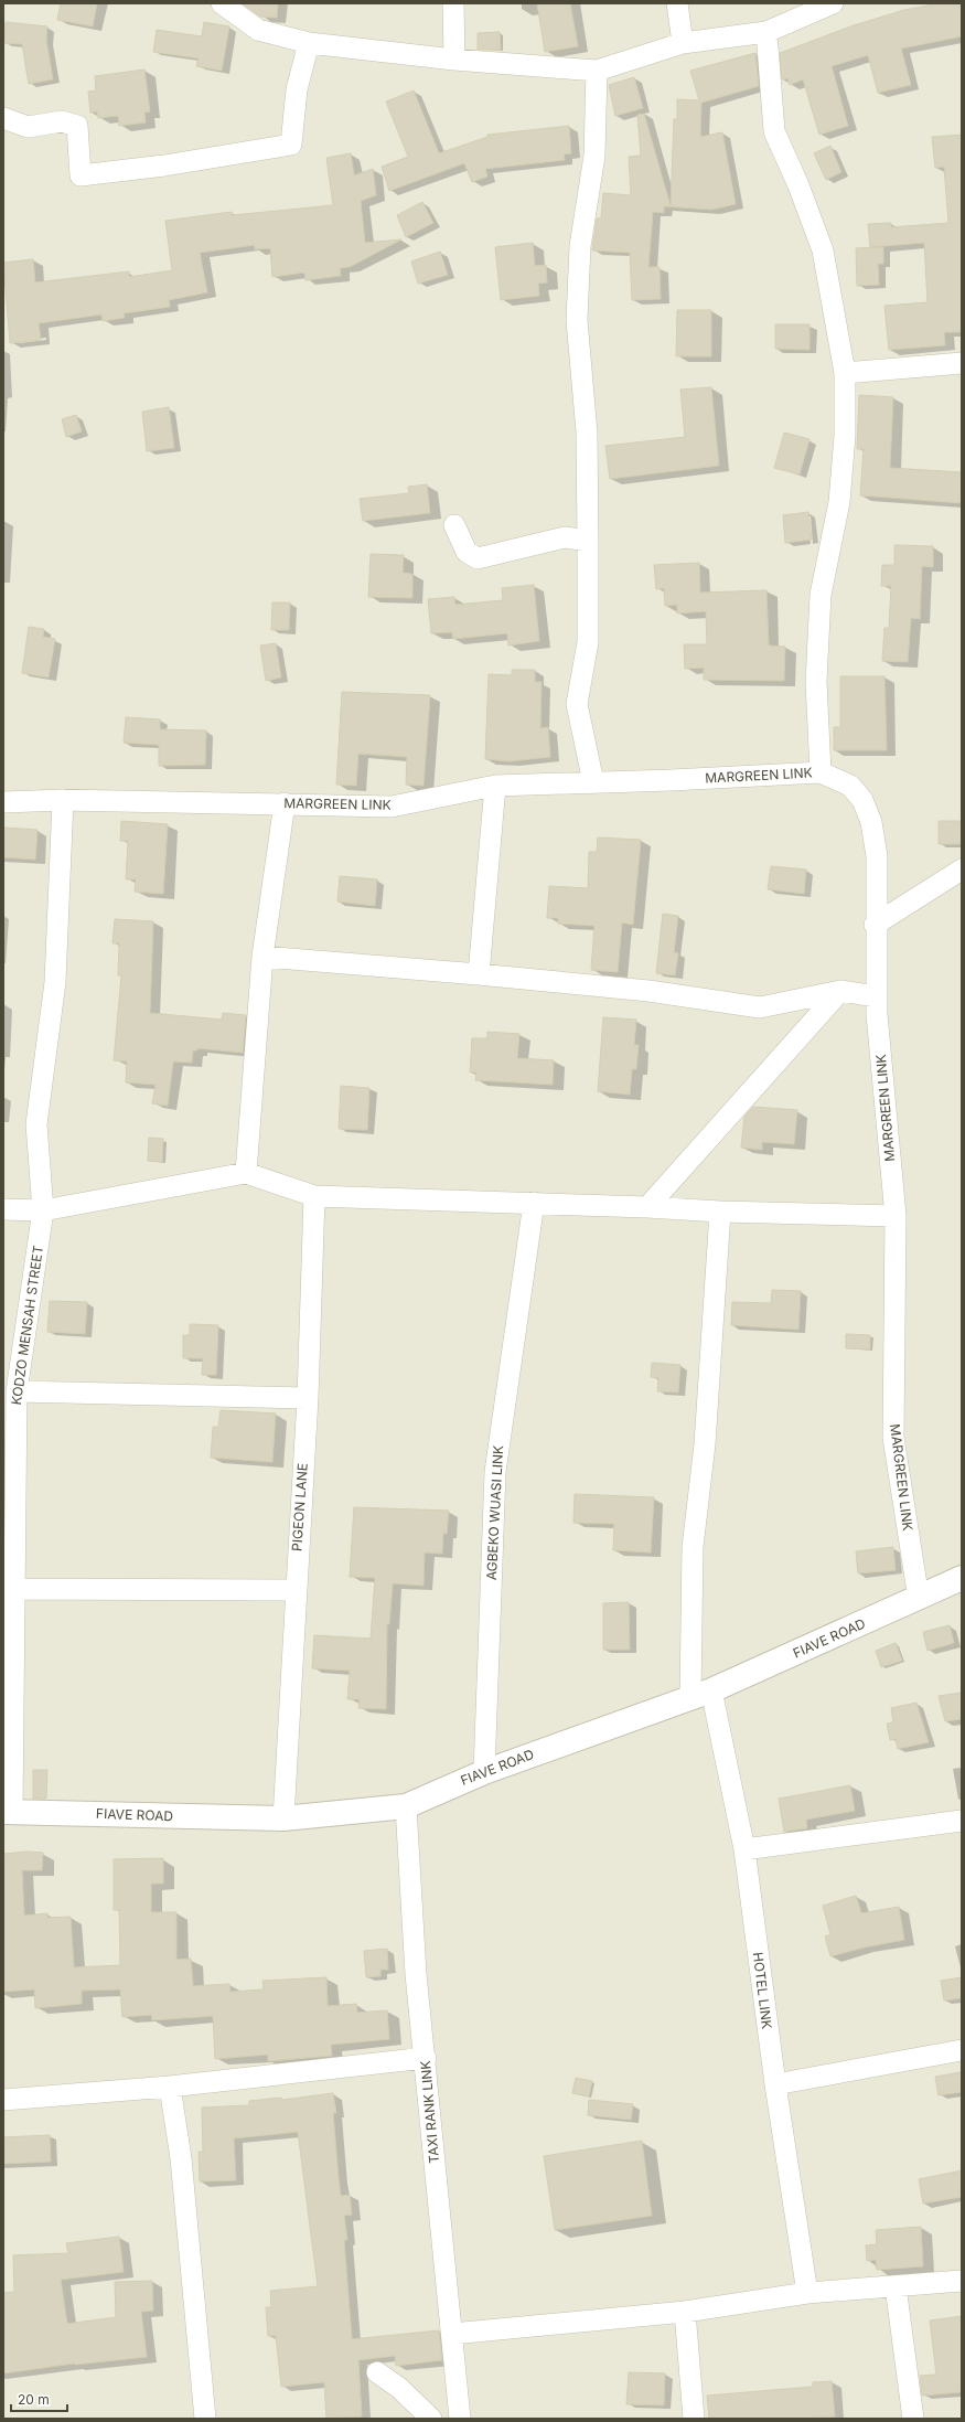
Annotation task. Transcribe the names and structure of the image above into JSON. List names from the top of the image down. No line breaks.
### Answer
{"streets":{"street":["MARGREEN LINK","KODZO MENSAH STREET","PIGEON LANE","AGBEKO WUASI LINK","FIAVE ROAD","HOTEL LINK","TAXI RANK LINK"]},"crossings":[["MARGREEN LINK","KODZO MENSAH STREET"],["MARGREEN LINK","FIAVE ROAD"],["KODZO MENSAH STREET","FIAVE ROAD"],["PIGEON LANE","FIAVE ROAD"],["AGBEKO WUASI LINK","FIAVE ROAD"],["FIAVE ROAD","HOTEL LINK"],["FIAVE ROAD","TAXI RANK LINK"]],"scale_bar":"20 m"}
